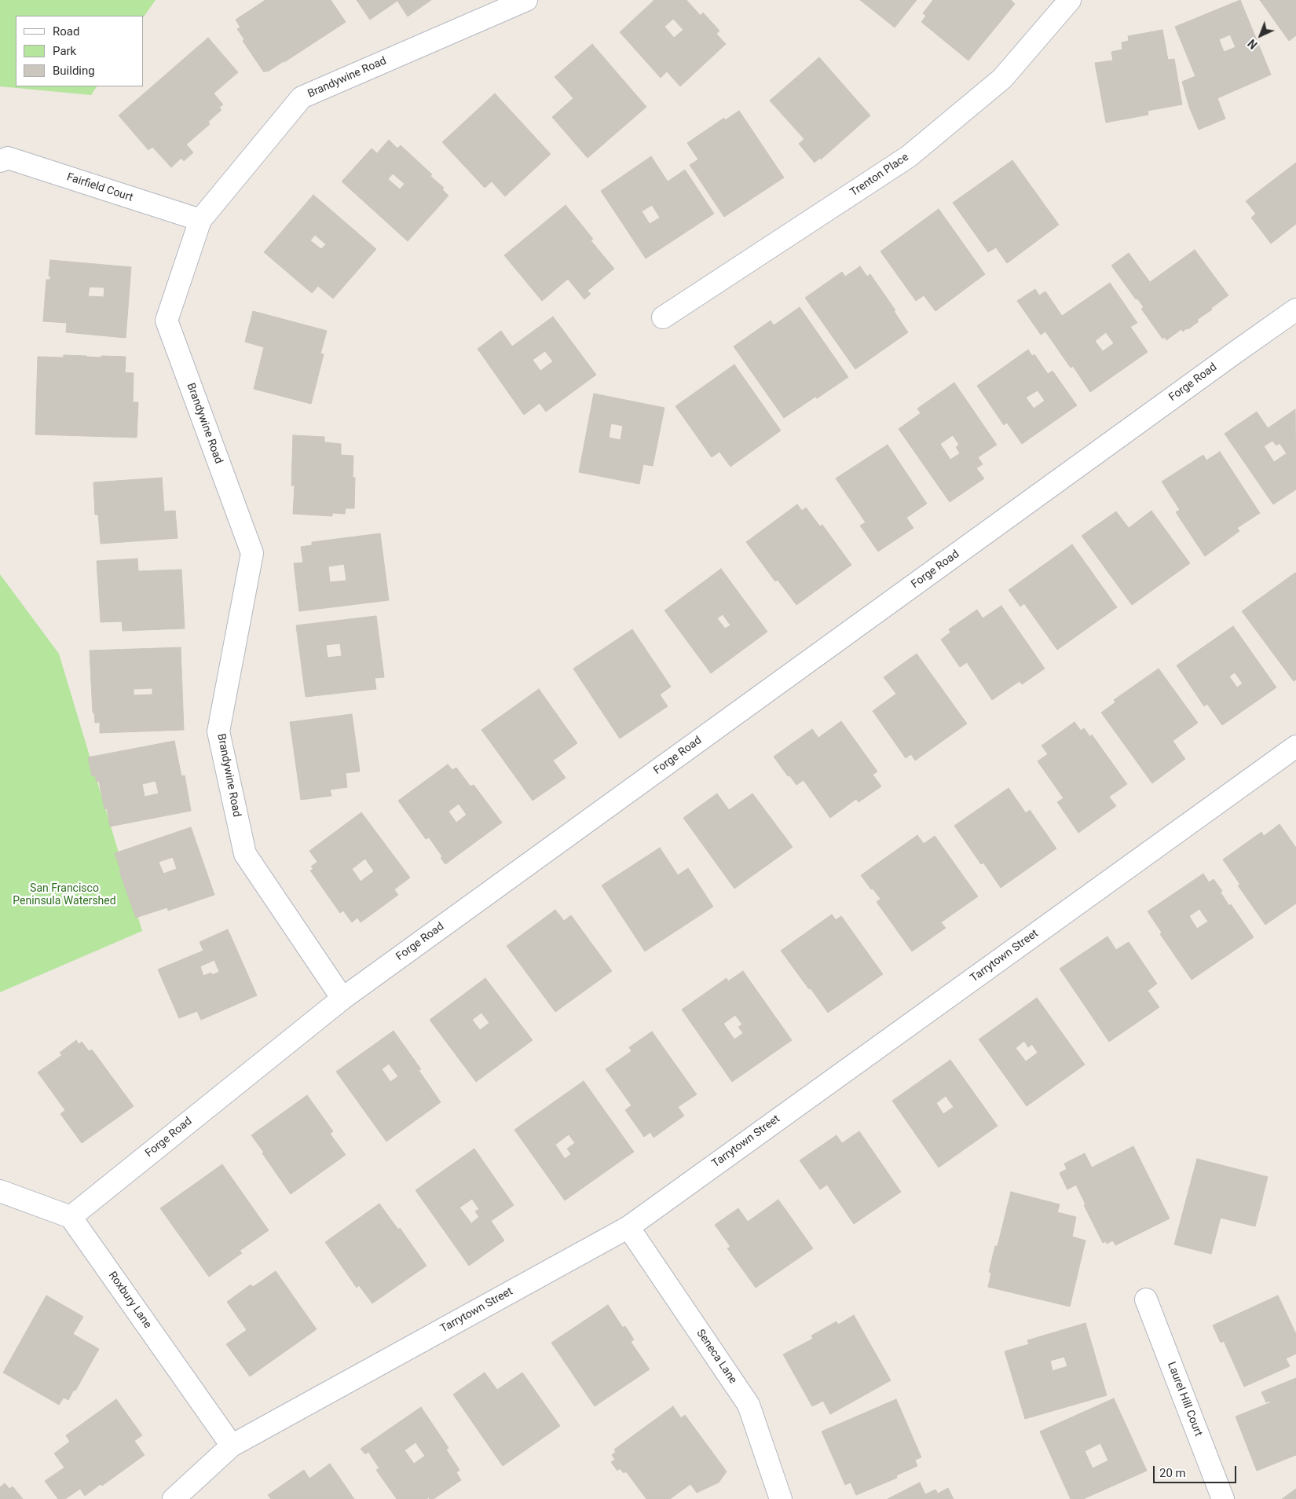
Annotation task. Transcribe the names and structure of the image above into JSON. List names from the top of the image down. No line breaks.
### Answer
{"streets":{"street":["Brandywine Road","Trenton Place","Fairfield Court","Forge Road","Tarrytown Street","Roxbury Lane","Seneca Lane","Laurel Hill Court"]},"crossings":[["Brandywine Road","Fairfield Court"],["Brandywine Road","Forge Road"],["Forge Road","Roxbury Lane"],["Tarrytown Street","Roxbury Lane"],["Tarrytown Street","Seneca Lane"]],"parks":["San Francisco Peninsula Watershed"],"legend":["Road","Park","Building"],"scale_bar":"20 m","north":"bottom left"}
